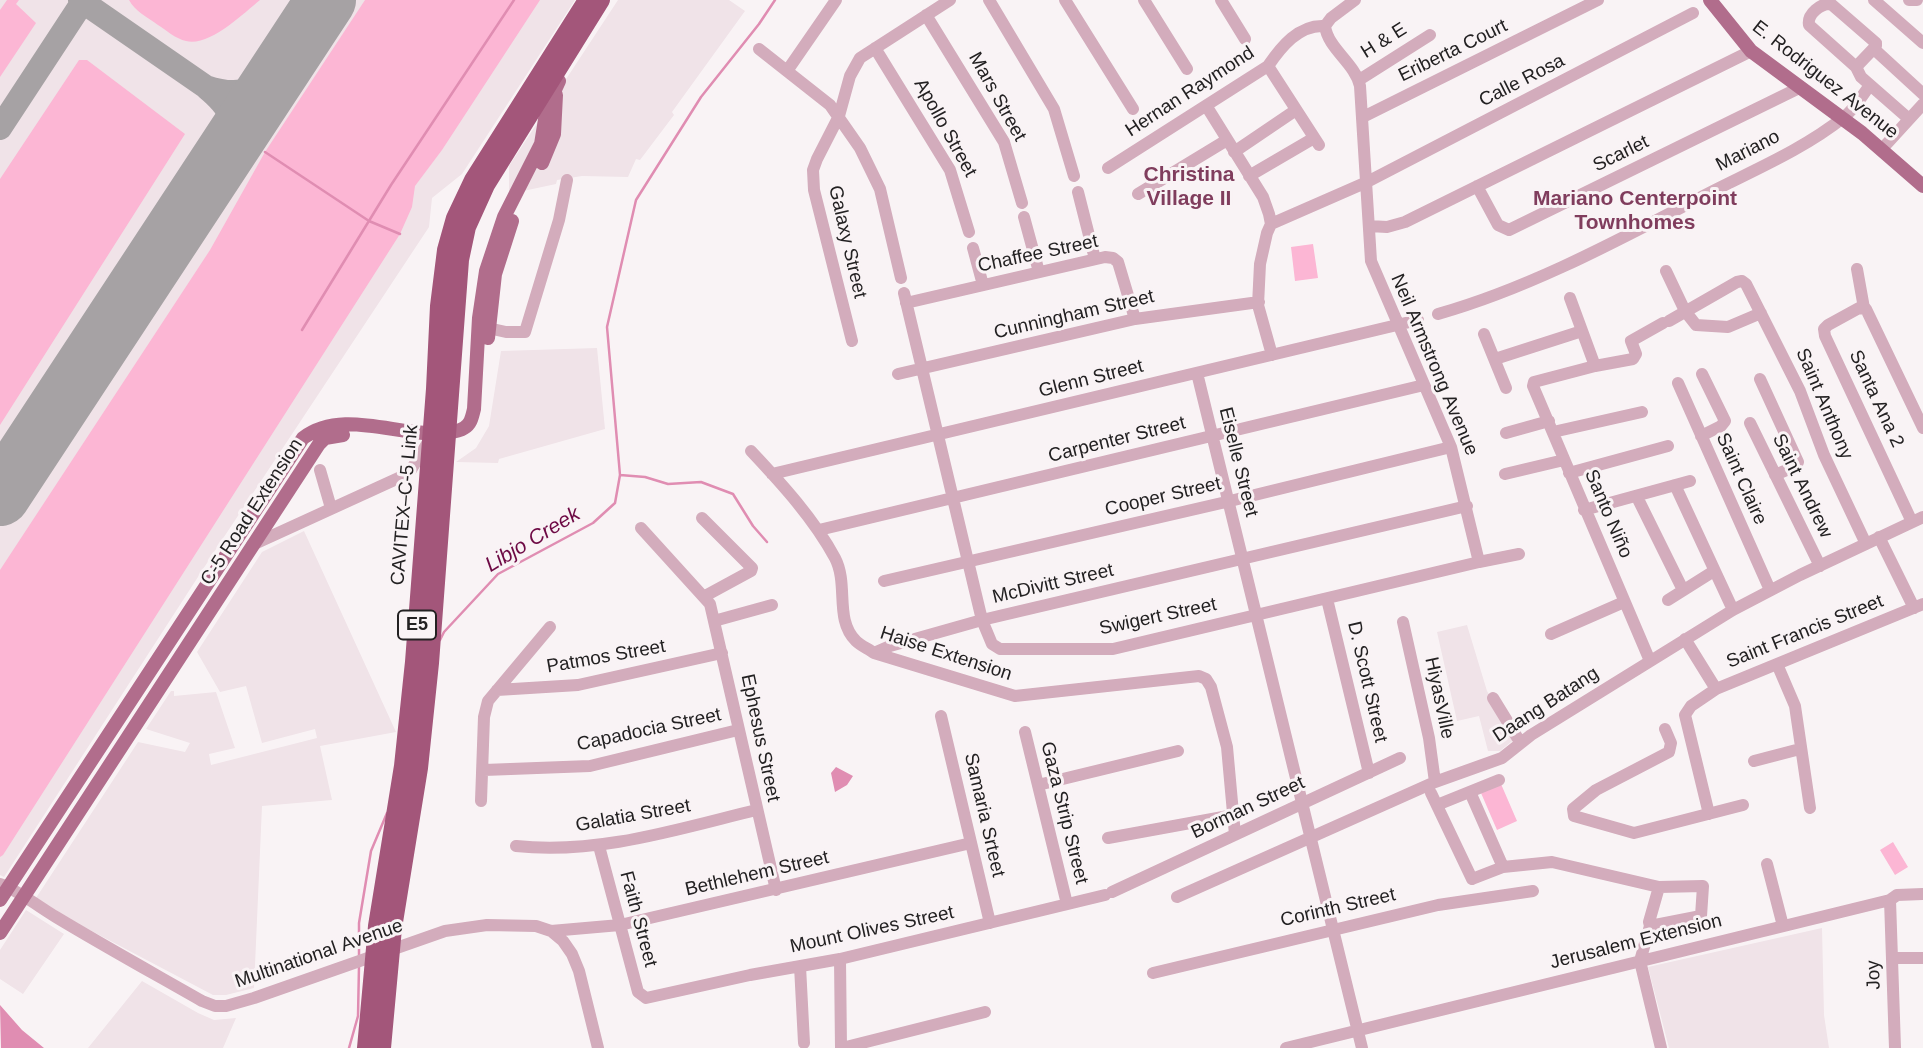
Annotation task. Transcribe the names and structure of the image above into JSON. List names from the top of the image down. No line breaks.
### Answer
{"streets":{"highway":["CAVITEX–C-5 Link","E5"],"main road":["E. Rodriguez Avenue","C-5 Road Extension"],"street":["H & E","Eriberta Court","Calle Rosa","Hernan Raymond","Mars Street","Apollo Street","Mariano","Scarlet","Galaxy Street","Chaffee Street","Cunningham Street","Neil Armstrong Avenue","Glenn Street","Santa Ana 2","Saint Anthony","Carpenter Street","Eiselle Street","Saint Claire","Saint Andrew","Cooper Street","Santo Niño","McDivitt Street","Swigert Street","Saint Francis Street","Haise Extension","Patmos Street","D. Scott Street","HiyasVille","Daang Batang","Capadocia Street","Ephesus Street","Borman Street","Gaza Strip Street","Samaria Srteet","Galatia Street","Bethlehem Street","Corinth Street","Faith Street","Mount Olives Street","Jerusalem Extension","Multinational Avenue","Joy"]},"crossings":[["H & E","Neil Armstrong Avenue"],["Eriberta Court","Neil Armstrong Avenue"],["E. Rodriguez Avenue","Mariano"],["E. Rodriguez Avenue","Scarlet"],["Calle Rosa","Neil Armstrong Avenue"],["Hernan Raymond","Neil Armstrong Avenue"],["Mars Street","Galaxy Street"],["Apollo Street","Galaxy Street"],["Scarlet","Neil Armstrong Avenue"],["Chaffee Street","Cunningham Street"],["Chaffee Street","Swigert Street"],["Cunningham Street","Swigert Street"],["Neil Armstrong Avenue","Glenn Street"],["Neil Armstrong Avenue","Carpenter Street"],["Neil Armstrong Avenue","Cooper Street"],["Glenn Street","Eiselle Street"],["Glenn Street","Swigert Street"],["Glenn Street","Haise Extension"],["Santa Ana 2","Daang Batang"],["Saint Anthony","Daang Batang"],["Carpenter Street","Eiselle Street"],["Carpenter Street","Swigert Street"],["Carpenter Street","Haise Extension"],["Eiselle Street","Cooper Street"],["Eiselle Street","McDivitt Street"],["Saint Claire","Daang Batang"],["Saint Andrew","Daang Batang"],["Cooper Street","Swigert Street"],["C-5 Road Extension","Multinational Avenue"],["Santo Niño","Daang Batang"],["McDivitt Street","Swigert Street"],["McDivitt Street","Haise Extension"],["Swigert Street","D. Scott Street"],["Saint Francis Street","Daang Batang"],["Patmos Street","Ephesus Street"],["D. Scott Street","Borman Street"],["HiyasVille","Daang Batang"],["Capadocia Street","Ephesus Street"],["Ephesus Street","Galatia Street"],["Ephesus Street","Bethlehem Street"],["Borman Street","Mount Olives Street"],["Gaza Strip Street","Mount Olives Street"],["Samaria Srteet","Bethlehem Street"],["Samaria Srteet","Mount Olives Street"],["Galatia Street","Faith Street"],["Bethlehem Street","Faith Street"],["Bethlehem Street","Multinational Avenue"],["Faith Street","Mount Olives Street"],["Jerusalem Extension","Joy"]],"districts":["Christina Village II","Mariano Centerpoint Townhomes"],"water":["Libjo Creek"]}
